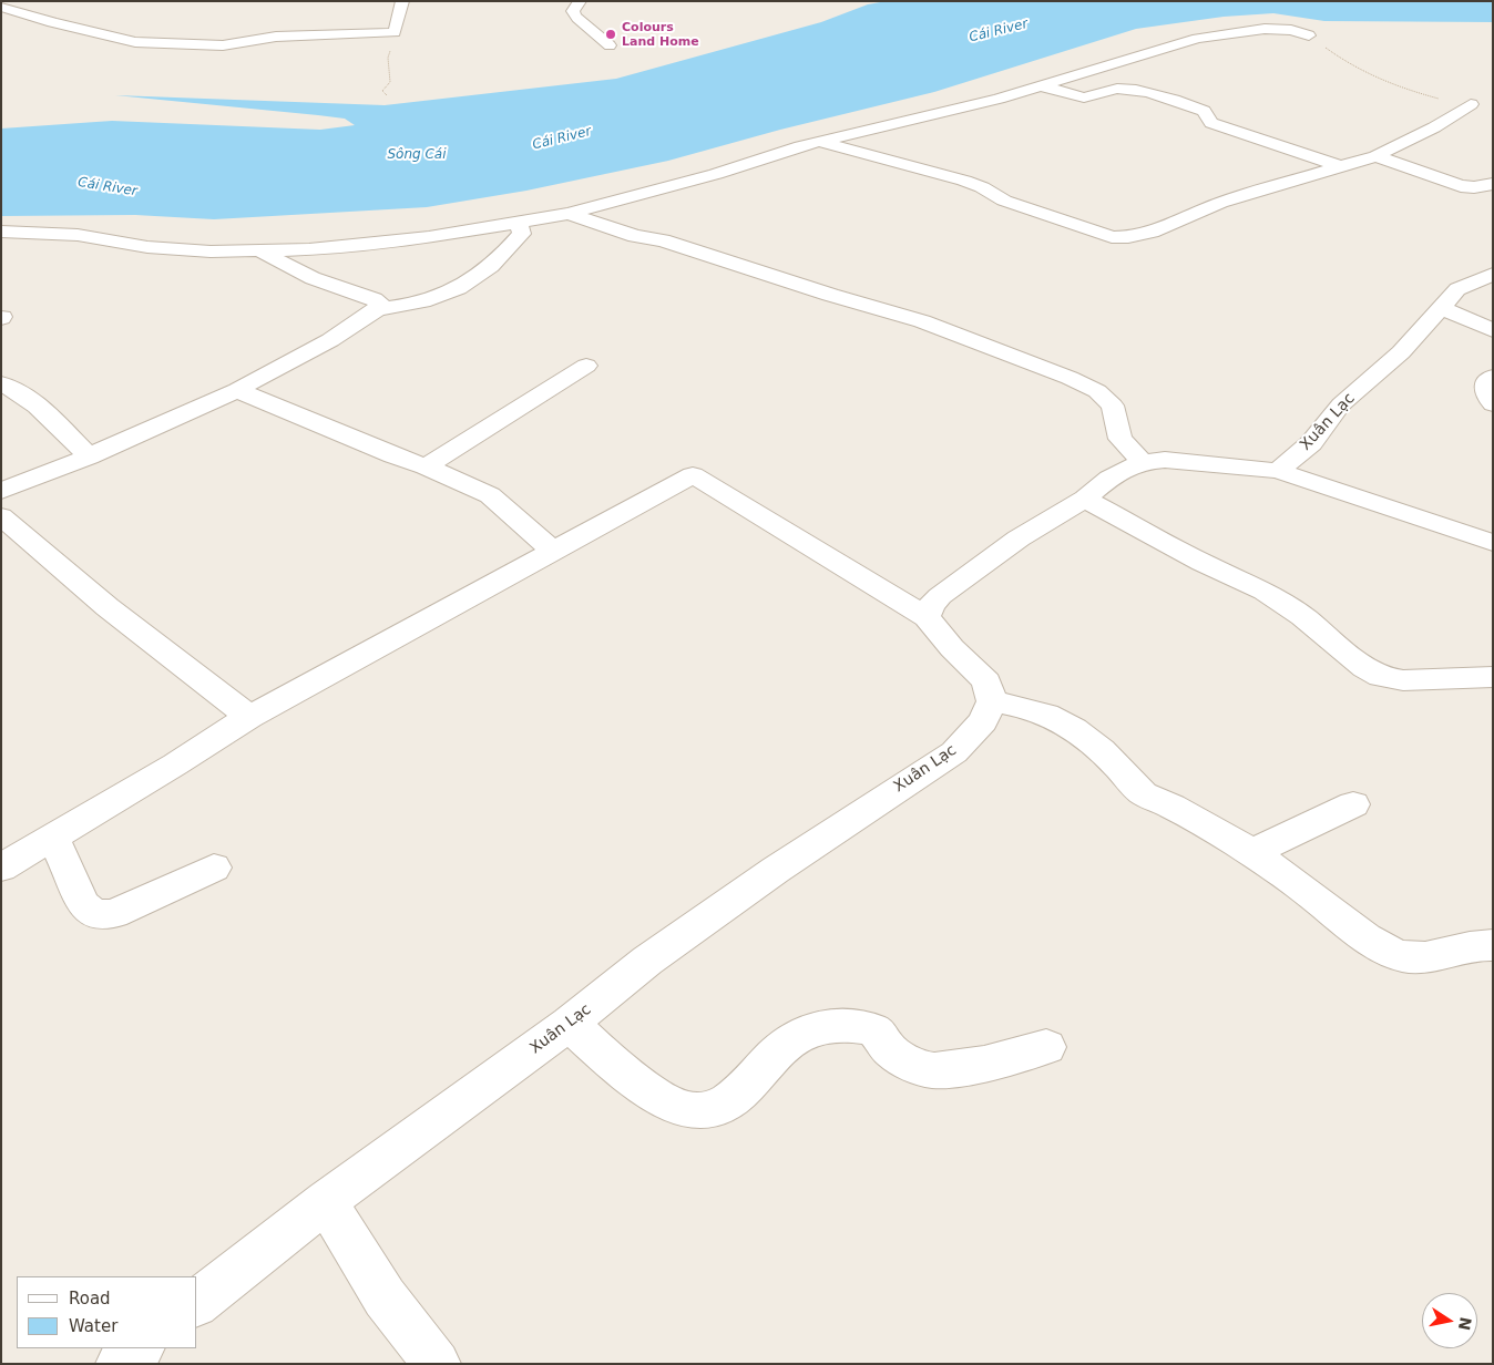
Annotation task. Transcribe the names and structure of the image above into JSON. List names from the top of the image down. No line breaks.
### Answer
{"streets":{"street":["Xuân Lạc"]},"water":["Cái River","Sông Cái"],"places":["Colours Land Home"],"legend":["Road","Water"],"north":"right"}
